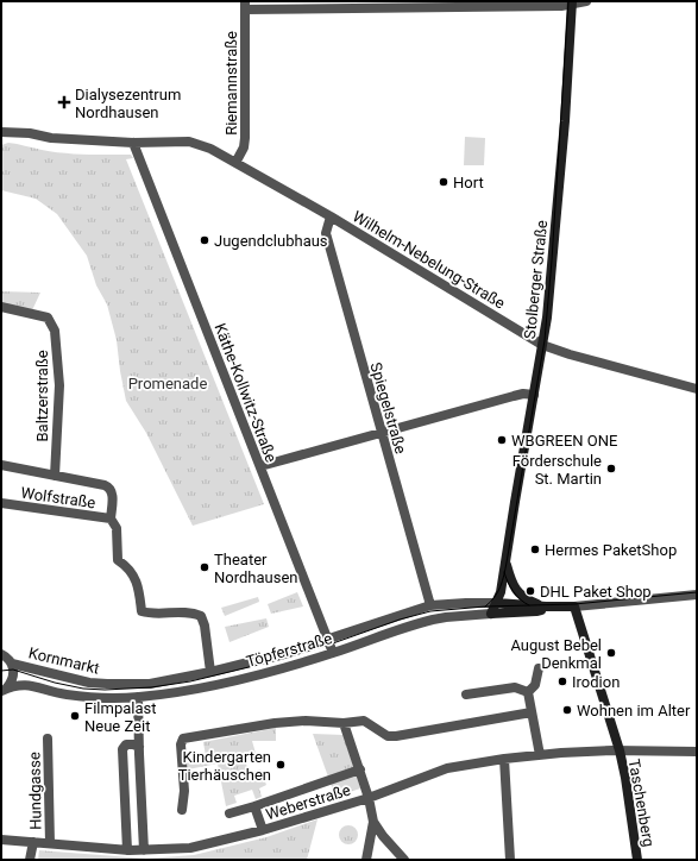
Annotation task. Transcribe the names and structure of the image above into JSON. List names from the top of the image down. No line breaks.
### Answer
{"streets":{"main road":["Stolberger Straße","Taschenberg"],"street":["Riemannstraße","Wilhelm-Nebelung-Straße","Käthe-Kollwitz-Straße","Baltzerstraße","Spiegelstraße","Wolfstraße","Töpferstraße","Kornmarkt","Hundgasse","Weberstraße"]},"crossings":[["Riemannstraße","Wilhelm-Nebelung-Straße"],["Wilhelm-Nebelung-Straße","Stolberger Straße"],["Wilhelm-Nebelung-Straße","Käthe-Kollwitz-Straße"],["Wilhelm-Nebelung-Straße","Spiegelstraße"],["Stolberger Straße","Töpferstraße"],["Käthe-Kollwitz-Straße","Töpferstraße"],["Baltzerstraße","Wolfstraße"],["Spiegelstraße","Töpferstraße"],["Wolfstraße","Töpferstraße"],["Töpferstraße","Kornmarkt"],["Hundgasse","Weberstraße"],["Weberstraße","Taschenberg"]],"parks":["Promenade"],"places":{"health":["Dialysezentrum Nordhausen"],"other":["Hort","Jugendclubhaus","WBGREEN ONE","Förderschule St. Martin","Hermes PaketShop","Theater Nordhausen","DHL Paket Shop","August Bebel Denkmal","Irodion","Wohnen im Alter","Filmpalast Neue Zeit","Kindergarten Tierhäuschen"]}}
